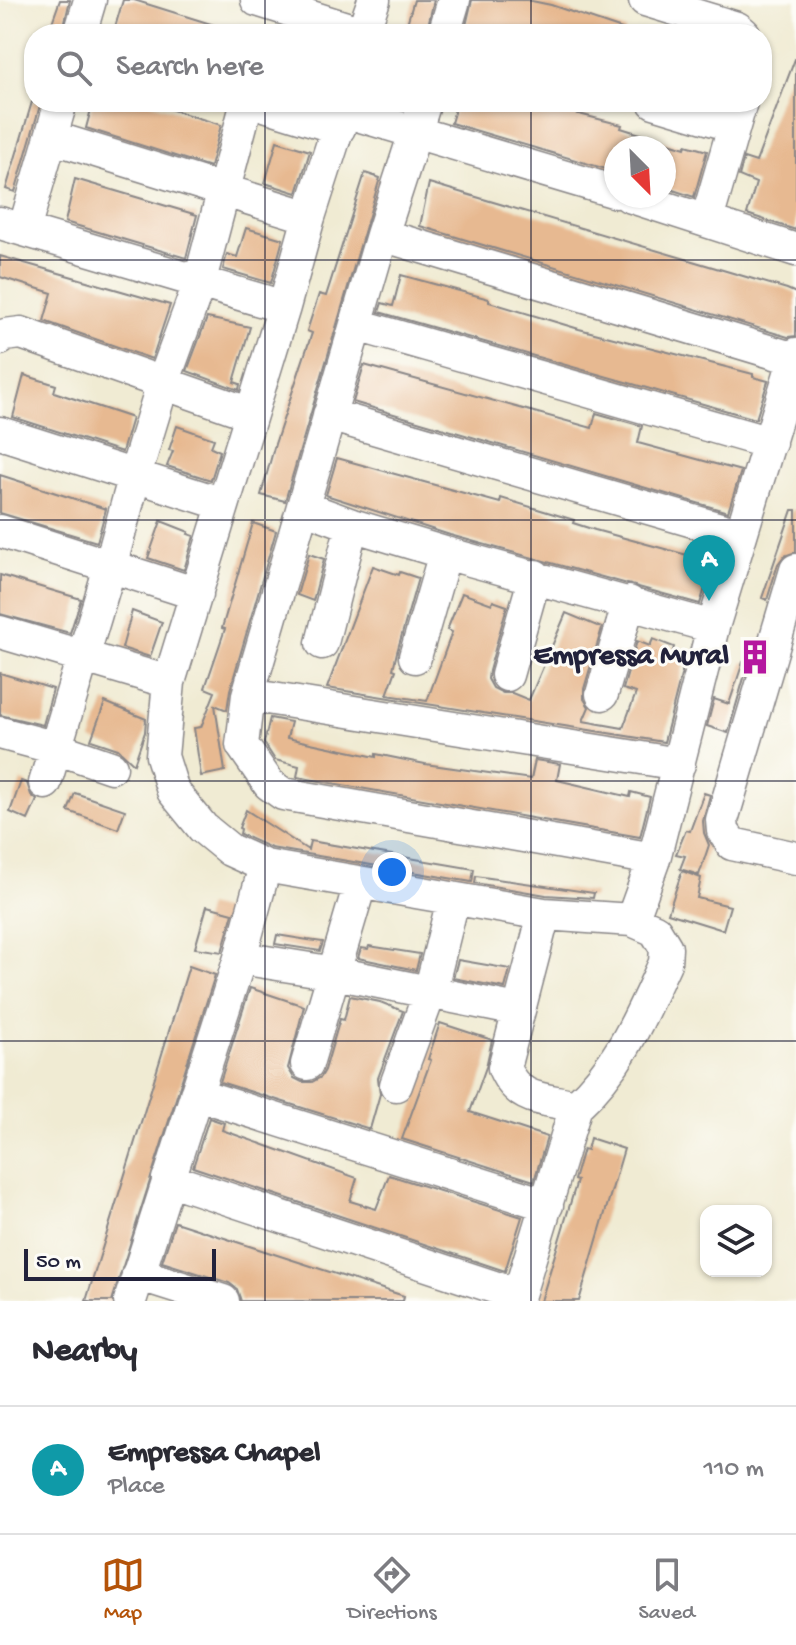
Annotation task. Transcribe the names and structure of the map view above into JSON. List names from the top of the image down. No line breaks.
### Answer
{"places":{"building":["Empressa Mural"]},"scale_bar":"50 m","north":"bottom right","page":{"search":"Search here","pins":"A","scale":"50 m","heading":"Nearby","list":[{"mark":"A","name":"Empressa Chapel","note":"Place","value":"110 m"}],"nav":["Map","Directions","Saved"]}}
